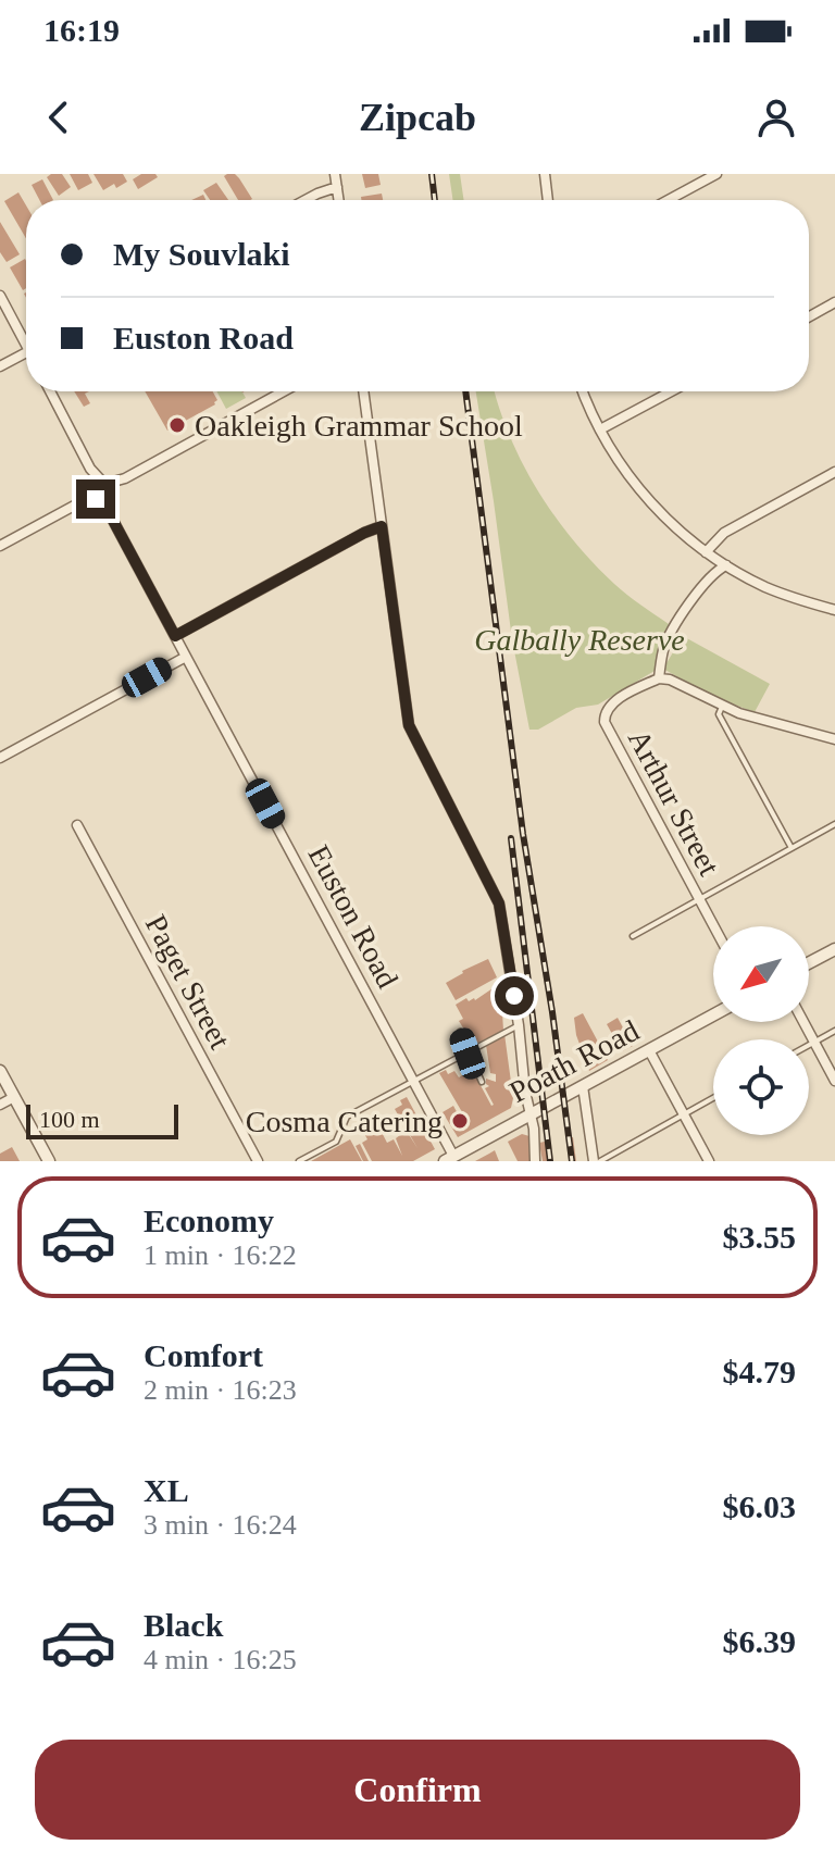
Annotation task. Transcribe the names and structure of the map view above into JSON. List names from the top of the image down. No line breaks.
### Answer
{"streets":{"street":["Arthur Street","Euston Road","Paget Street","Poath Road"]},"crossings":[["Euston Road","Poath Road"]],"parks":["Galbally Reserve"],"places":["Oakleigh Grammar School","Cosma Catering"],"scale_bar":"100 m","north":"bottom left","page":{"status":"16:19","header":"Zipcab","banner":["My Souvlaki","Euston Road"],"scale":"100 m","list":[{"name":"Economy","note":"1 min · 16:22","value":"$3.55"},{"name":"Comfort","note":"2 min · 16:23","value":"$4.79"},{"name":"XL","note":"3 min · 16:24","value":"$6.03"},{"name":"Black","note":"4 min · 16:25","value":"$6.39"}],"buttons":"Confirm"}}
